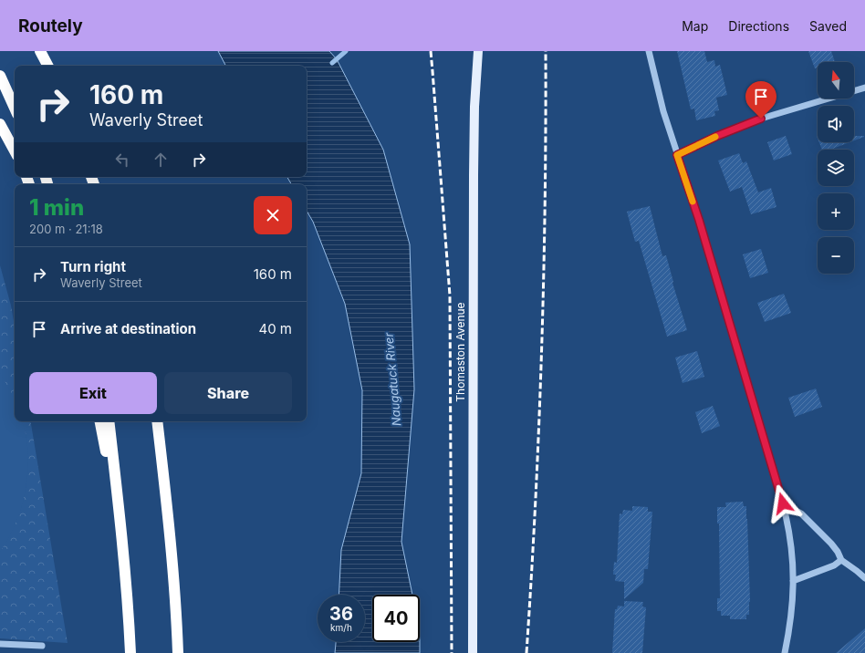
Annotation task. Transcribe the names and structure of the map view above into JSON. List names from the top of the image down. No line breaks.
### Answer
{"streets":{"main road":["Thomaston Avenue"]},"water":["Naugatuck River"],"north":"top","page":{"header":"Routely","nav":["Map","Directions","Saved"],"map_buttons":["+","−"],"turn":["160 m","Waverly Street"],"heading":["1 min","200 m · 21:18"],"list":[{"name":"Turn right","note":"Waverly Street","value":"160 m"},{"name":"Arrive at destination","value":"40 m"}],"buttons":["Exit","Share"],"speed":"36 km/h","limit":"40"}}
